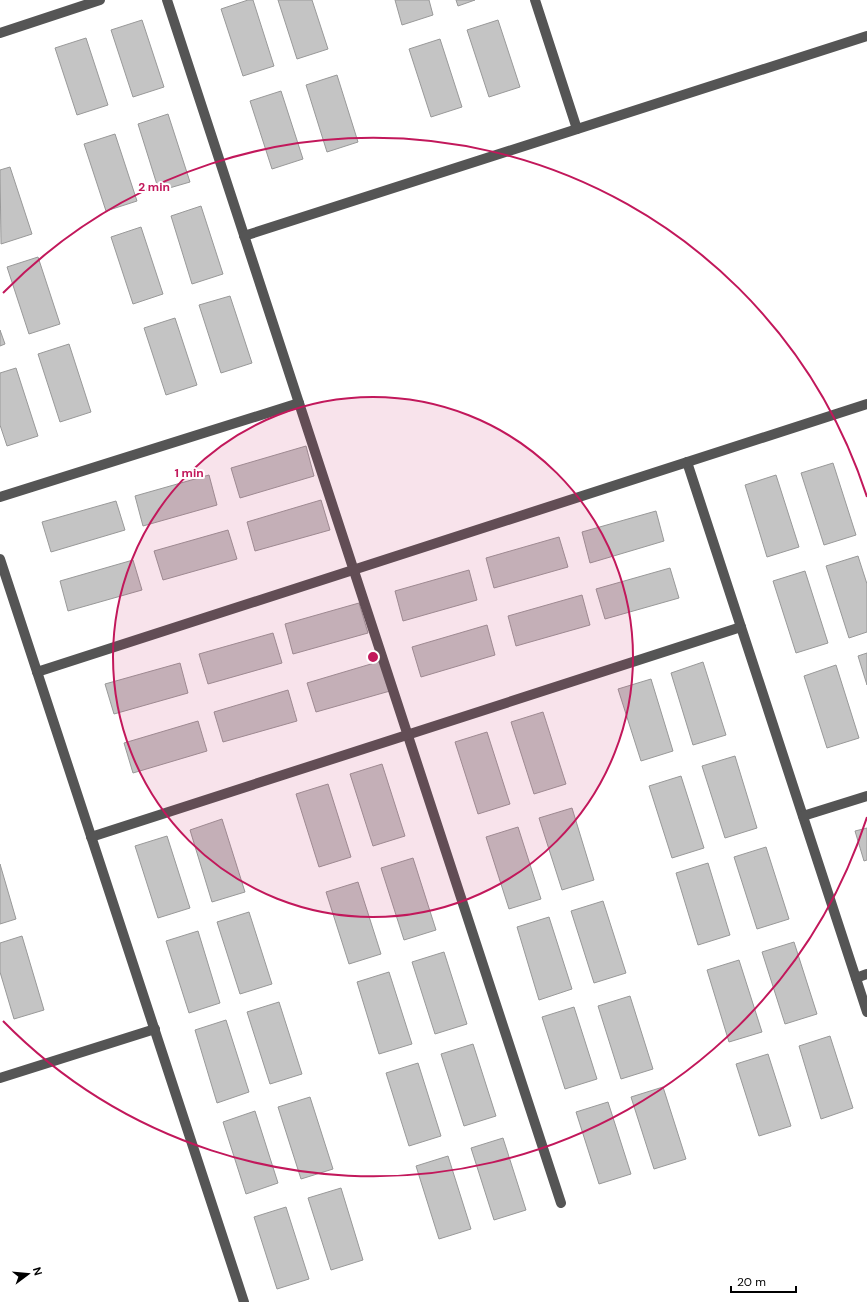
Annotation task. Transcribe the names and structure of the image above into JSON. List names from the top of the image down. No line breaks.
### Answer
{"scale_bar":"20 m","north":"right","rings":["2 min","1 min"]}
